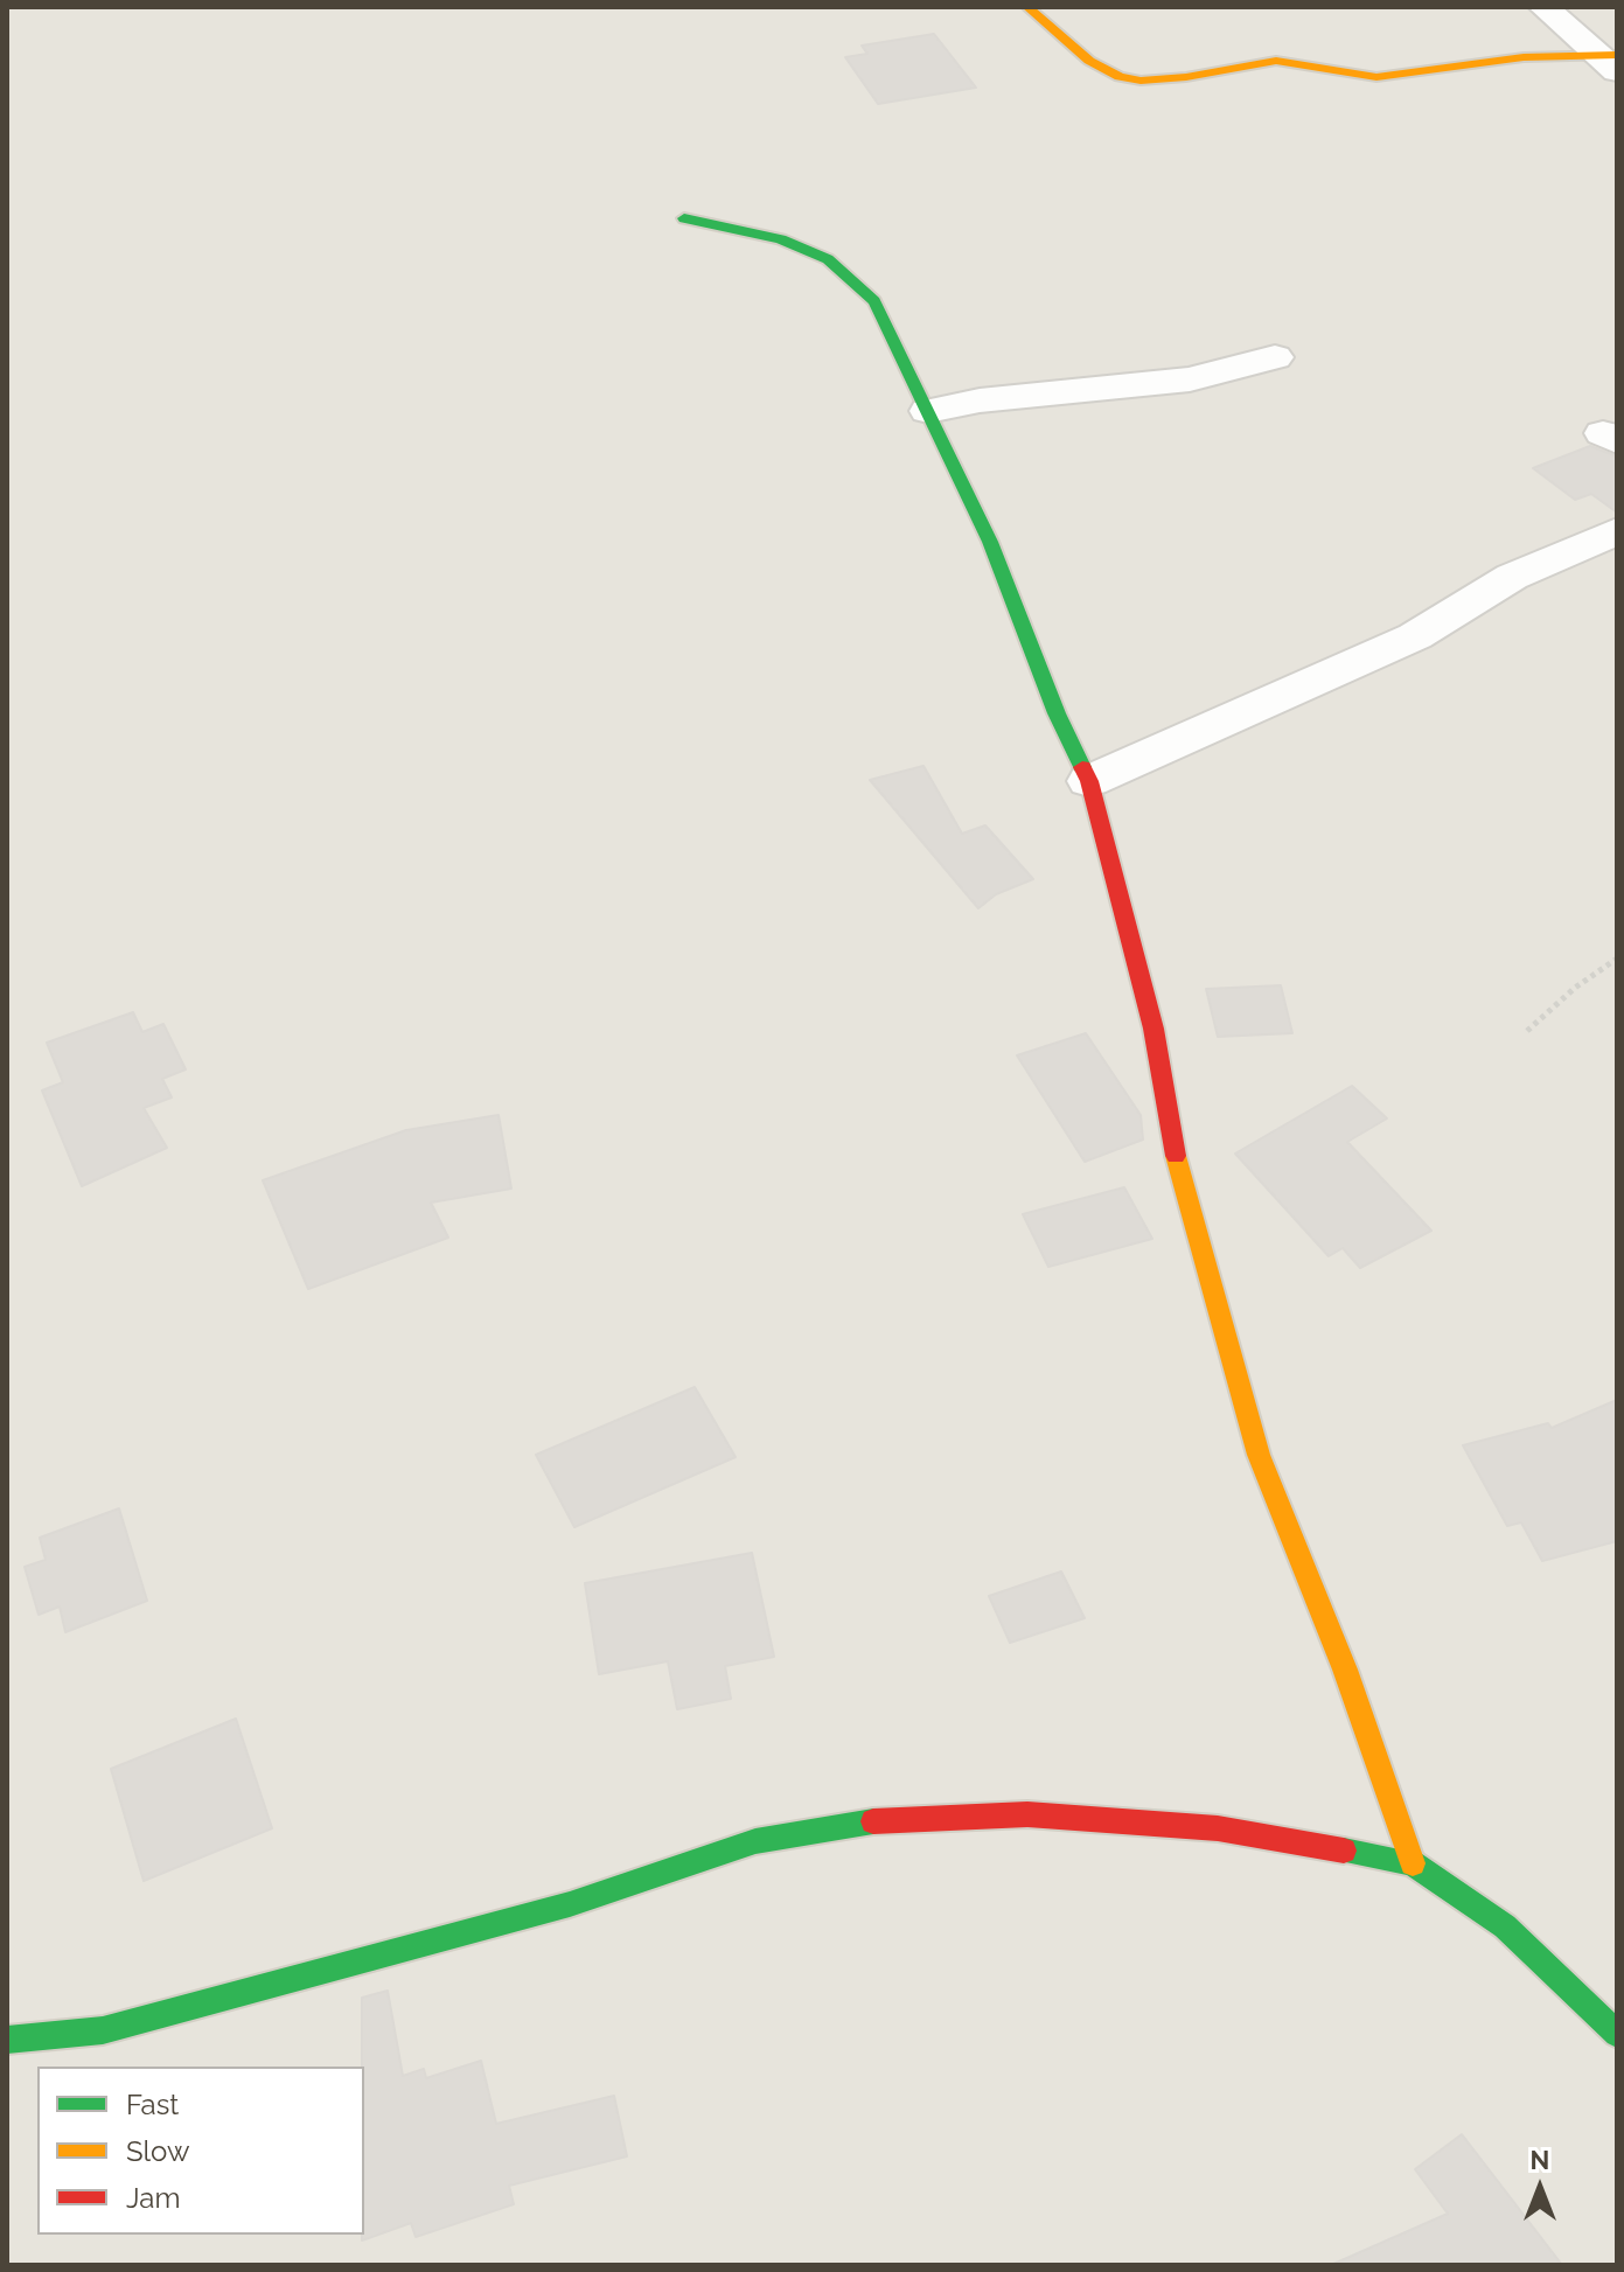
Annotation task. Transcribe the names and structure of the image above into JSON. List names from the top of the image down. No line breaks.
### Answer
{"legend":["Fast","Slow","Jam"],"north":"top"}
